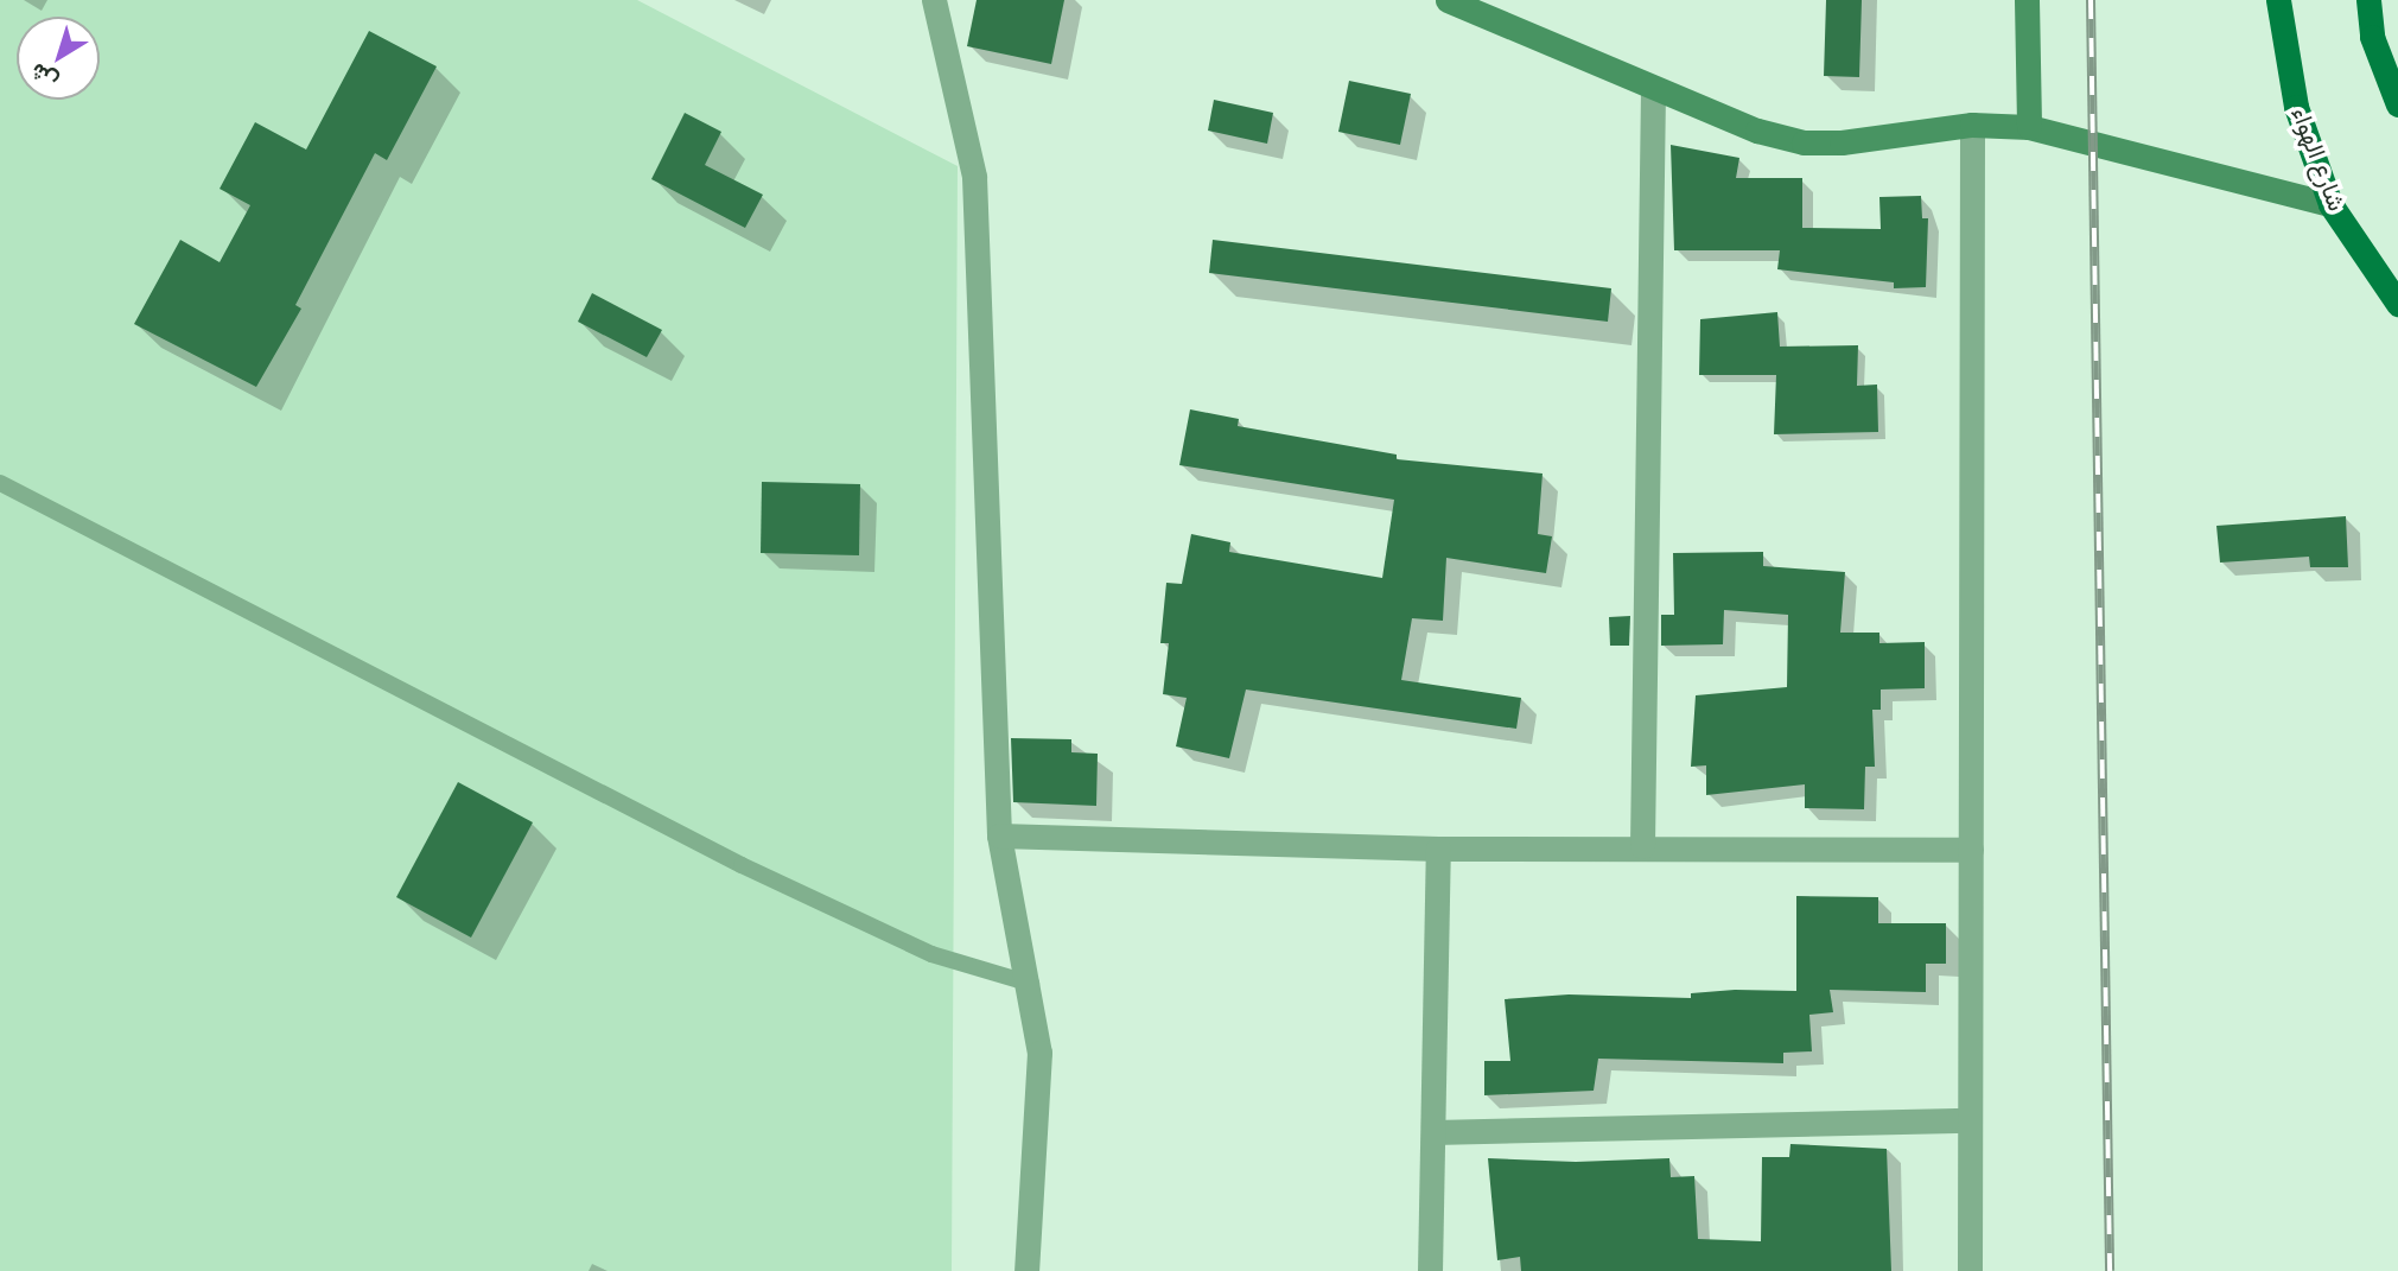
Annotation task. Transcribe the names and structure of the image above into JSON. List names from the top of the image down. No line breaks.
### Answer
{"streets":{"main road":["شارع الهواء"]},"north":"bottom left"}
